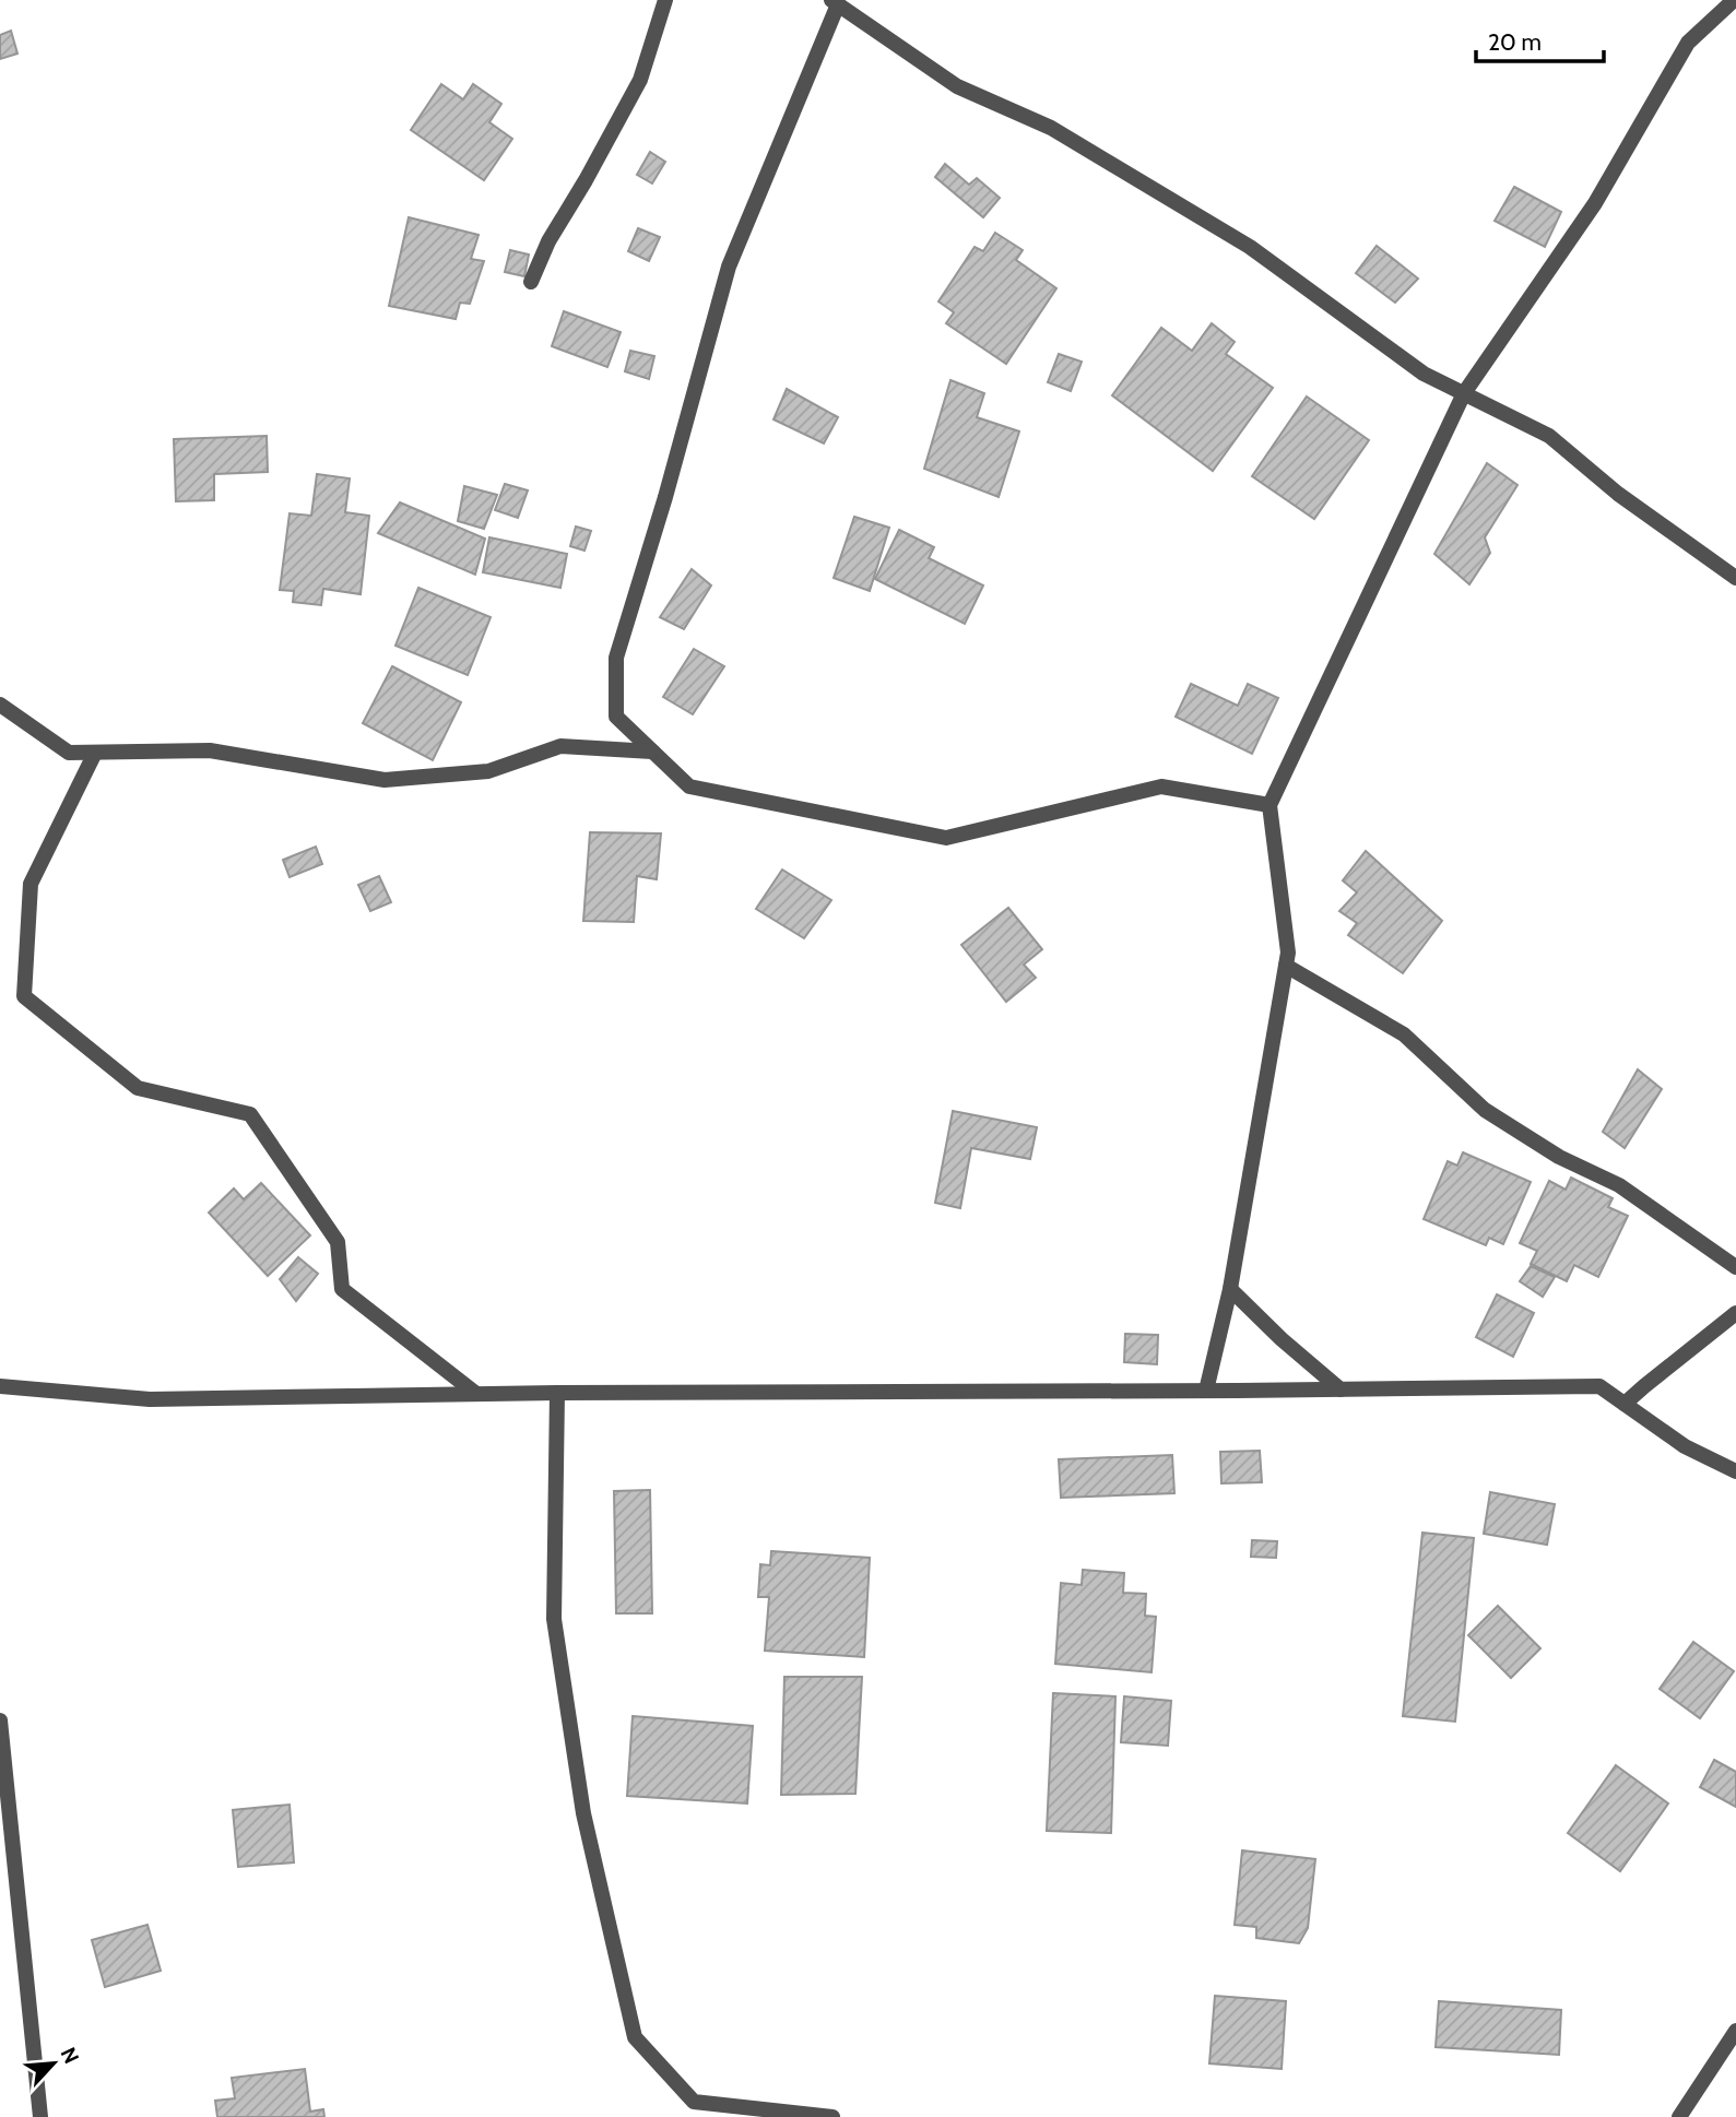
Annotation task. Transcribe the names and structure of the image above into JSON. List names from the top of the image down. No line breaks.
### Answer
{"scale_bar":"20 m","north":"top right"}
